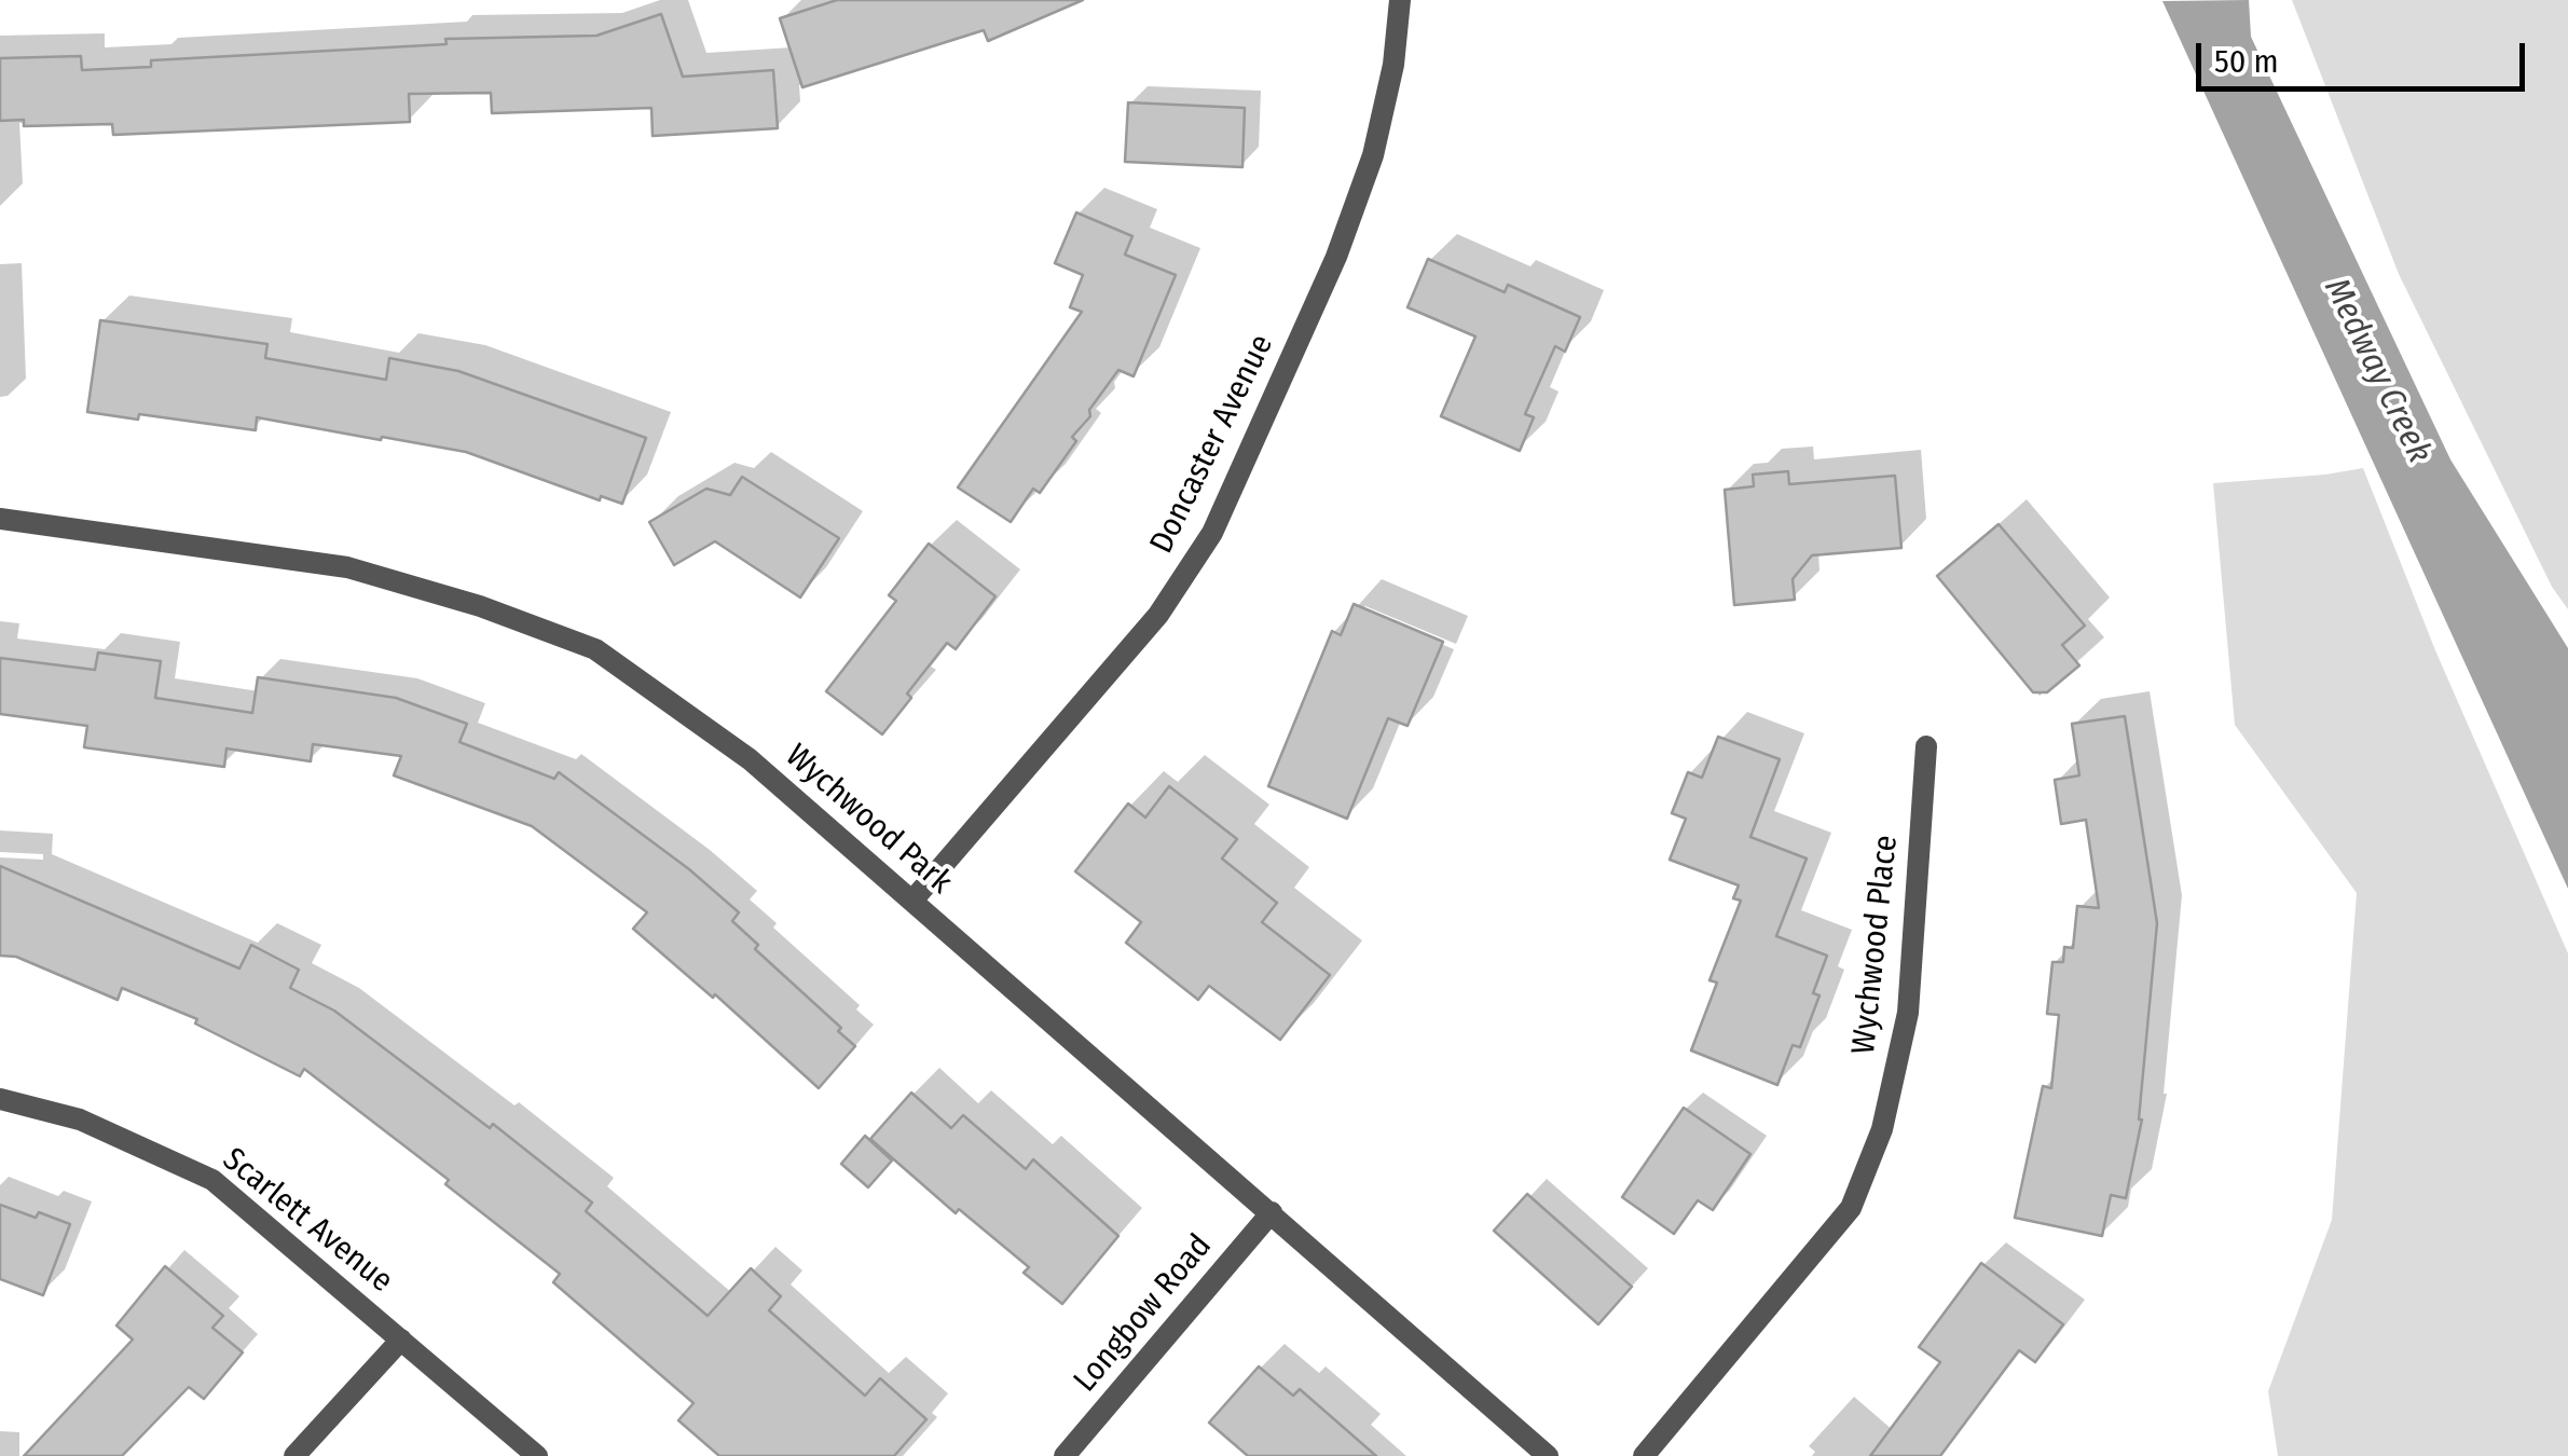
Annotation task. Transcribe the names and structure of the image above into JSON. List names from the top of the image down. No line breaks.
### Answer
{"streets":{"street":["Doncaster Avenue","Wychwood Park","Wychwood Place","Scarlett Avenue","Longbow Road"]},"crossings":[["Doncaster Avenue","Wychwood Park"],["Wychwood Park","Longbow Road"]],"water":["Medway Creek"],"scale_bar":"50 m"}
